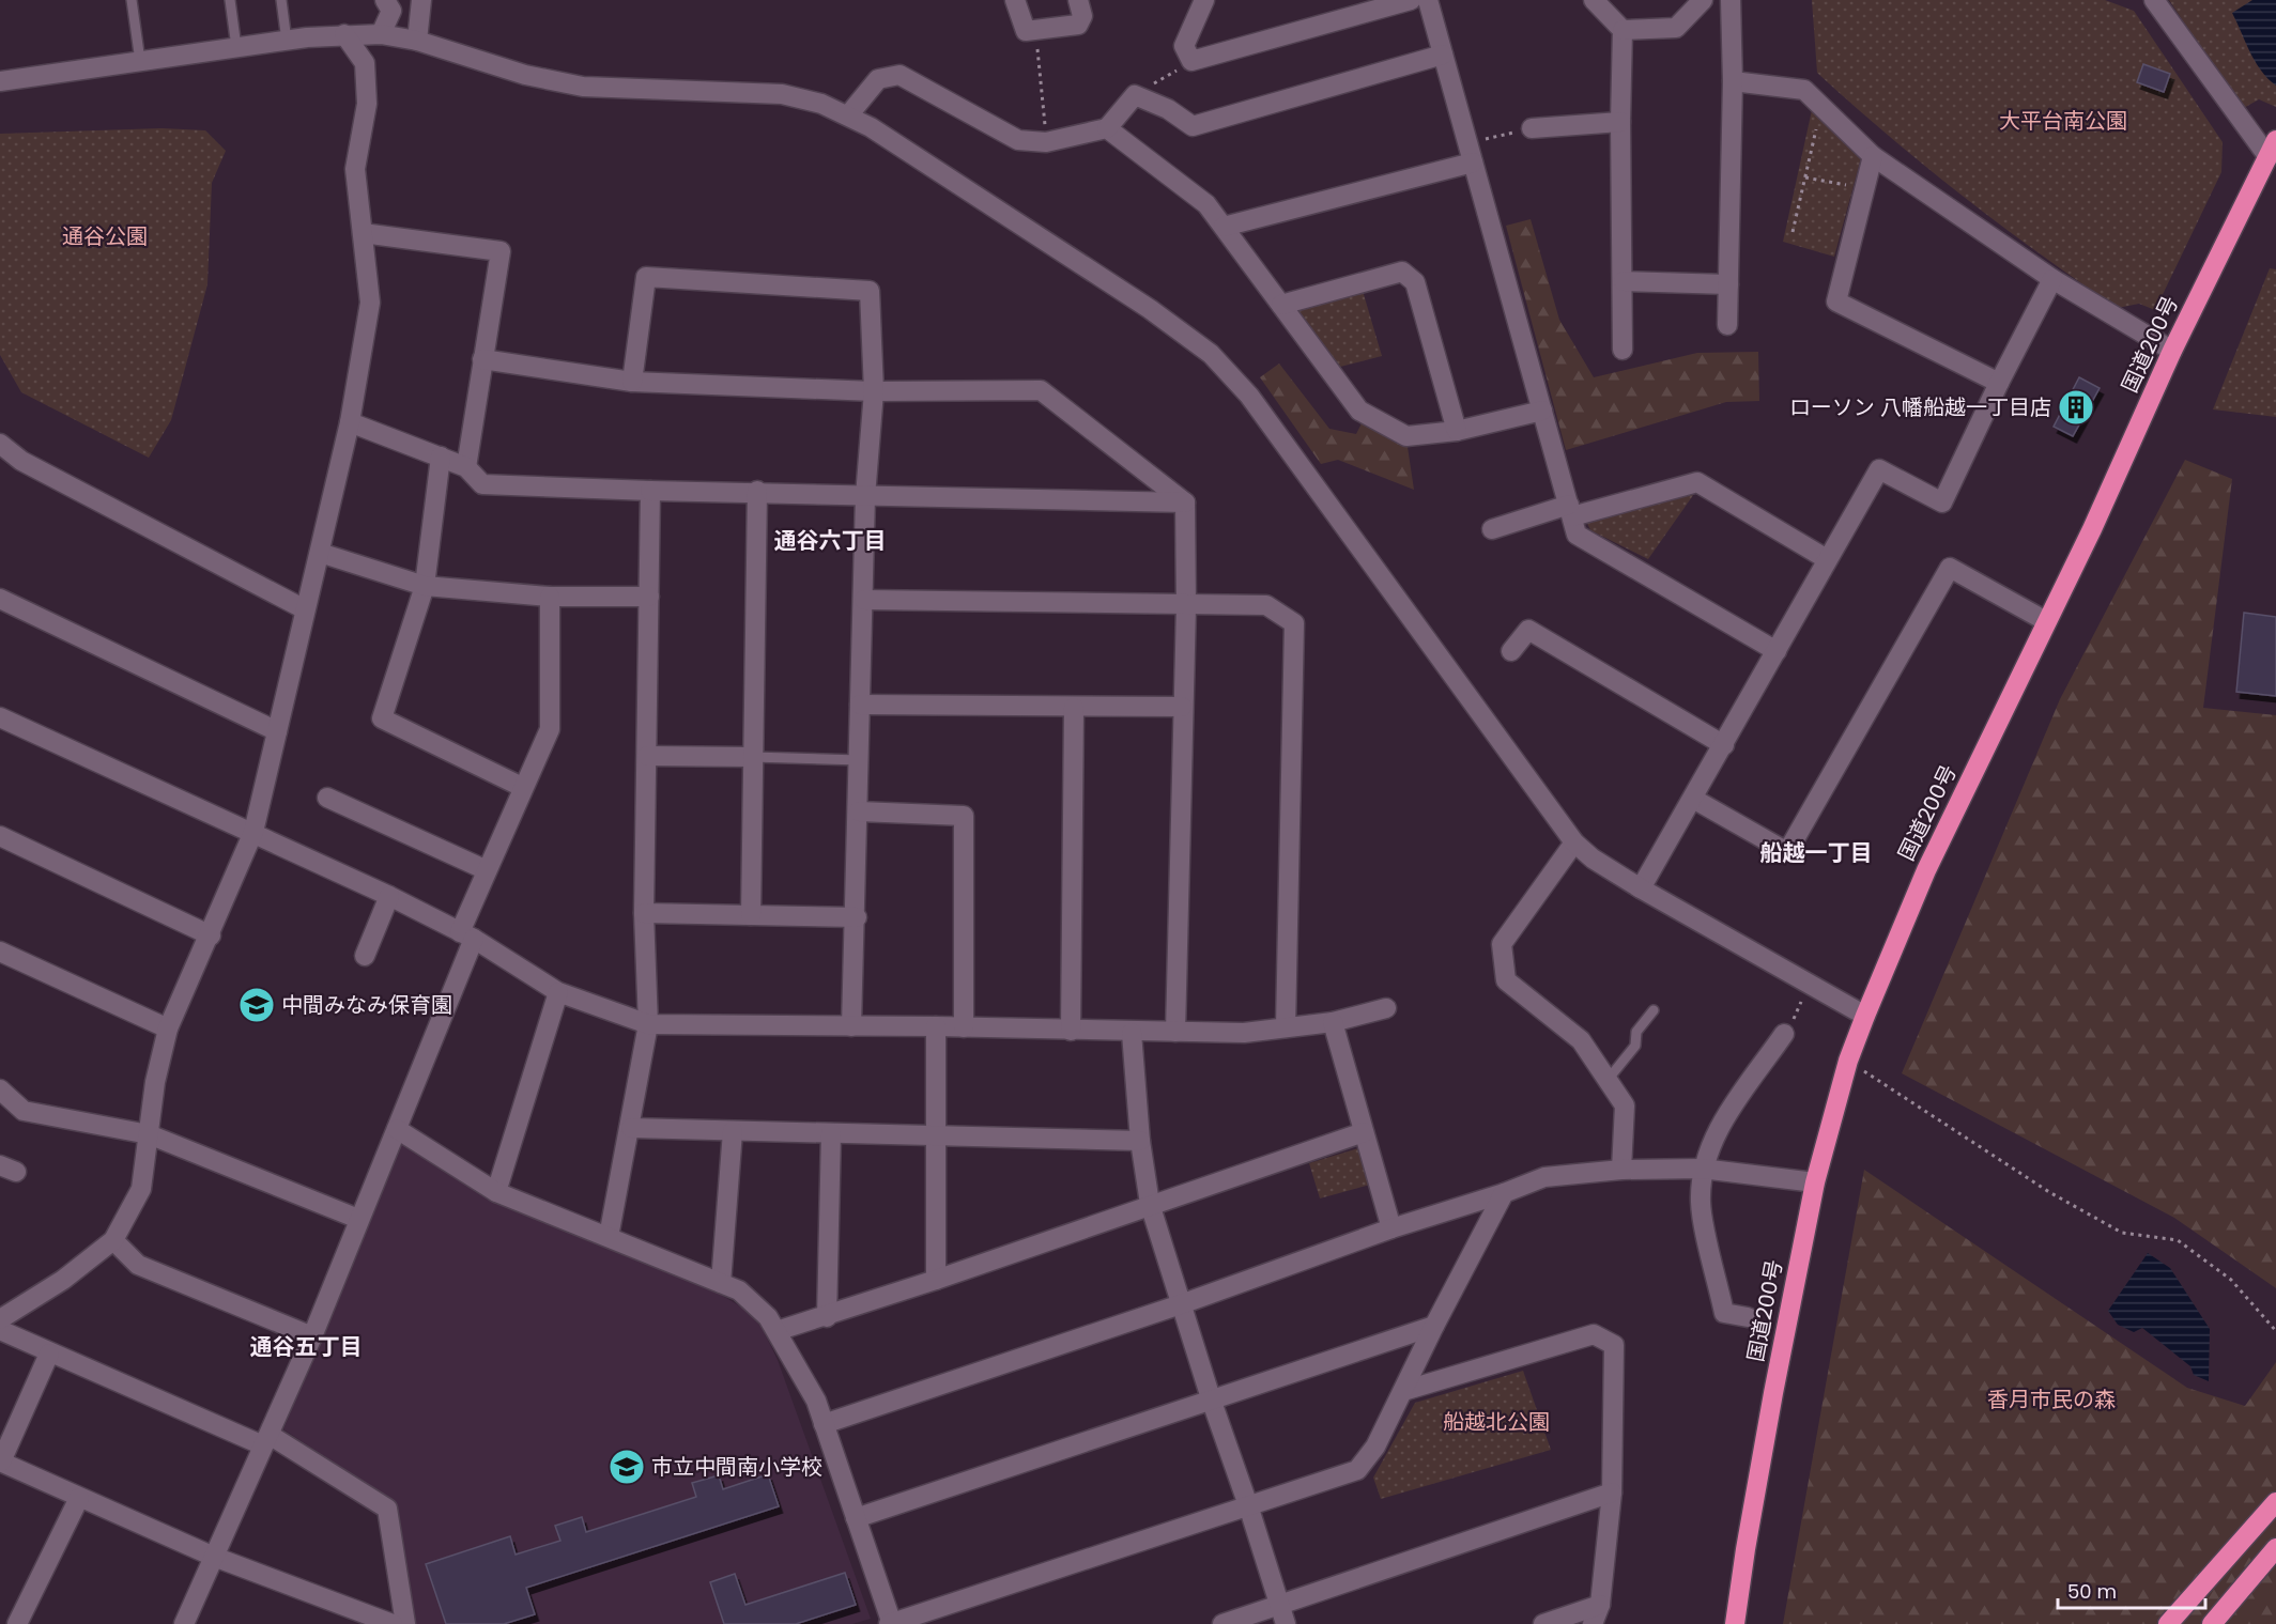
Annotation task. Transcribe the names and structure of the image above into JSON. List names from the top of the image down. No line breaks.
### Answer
{"streets":{"highway":["国道200号"]},"districts":["通谷六丁目","船越一丁目","通谷五丁目"],"parks":["大平台南公園","通谷公園","香月市民の森","船越北公園"],"places":{"building":["ローソン 八幡船越一丁目店"],"school or university":["中間みなみ保育園","市立中間南小学校"]},"scale_bar":"50 m"}
